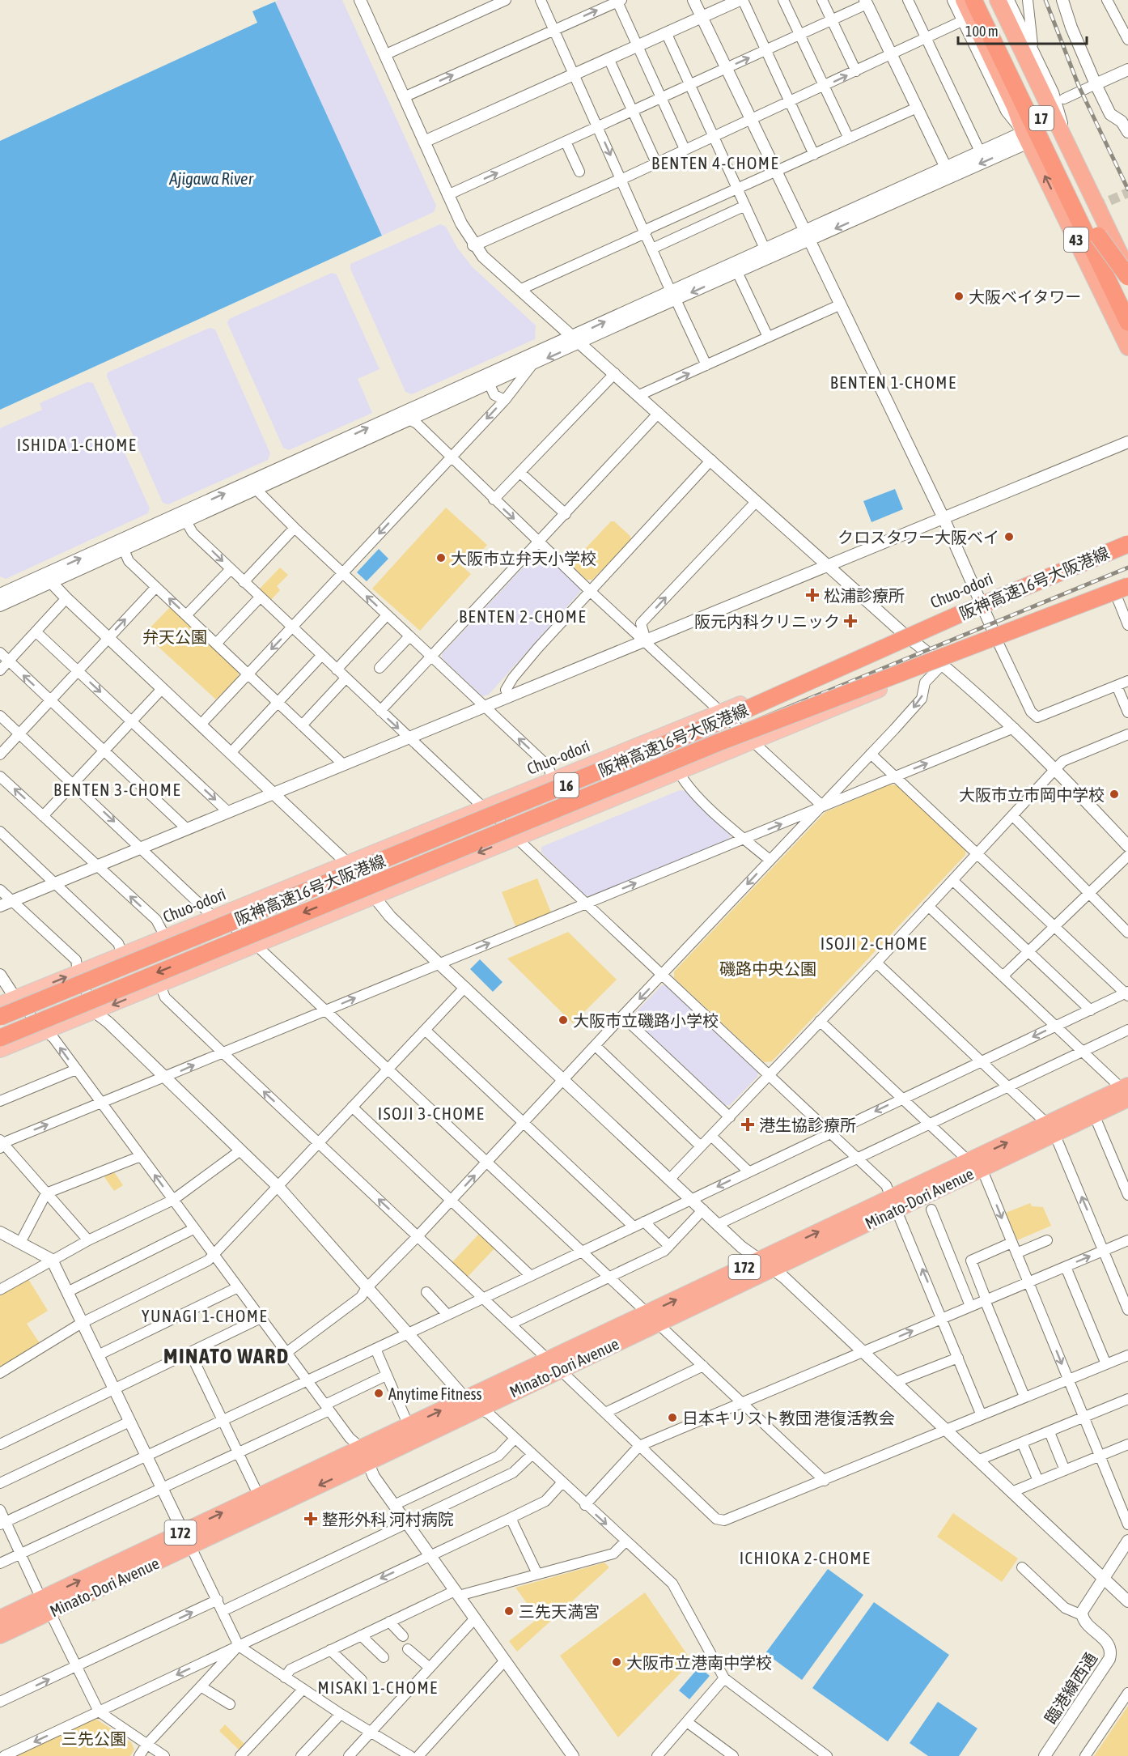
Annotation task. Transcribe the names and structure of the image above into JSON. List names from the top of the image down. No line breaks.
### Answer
{"streets":{"highway":["17","43","阪神高速16号大阪港線","16","Minato-Dori Avenue","172"],"main road":["Chuo-odori"],"street":["臨港線西通"]},"districts":["BENTEN 4-CHOME","BENTEN 1-CHOME","ISHIDA 1-CHOME","BENTEN 2-CHOME","BENTEN 3-CHOME","ISOJI 2-CHOME","ISOJI 3-CHOME","YUNAGI 1-CHOME","MINATO WARD","ICHIOKA 2-CHOME","MISAKI 1-CHOME"],"water":["Ajigawa River"],"parks":["弁天公園","磯路中央公園","三先公園"],"places":{"other":["大阪ベイタワー","クロスタワー大阪ベイ","大阪市立弁天小学校","大阪市立市岡中学校","大阪市立磯路小学校","Anytime Fitness","日本キリスト教団 港復活教会","三先天満宮","大阪市立港南中学校"],"health":["松浦診療所","阪元内科クリニック","港生協診療所","整形外科 河村病院"]},"scale_bar":"100 m"}
